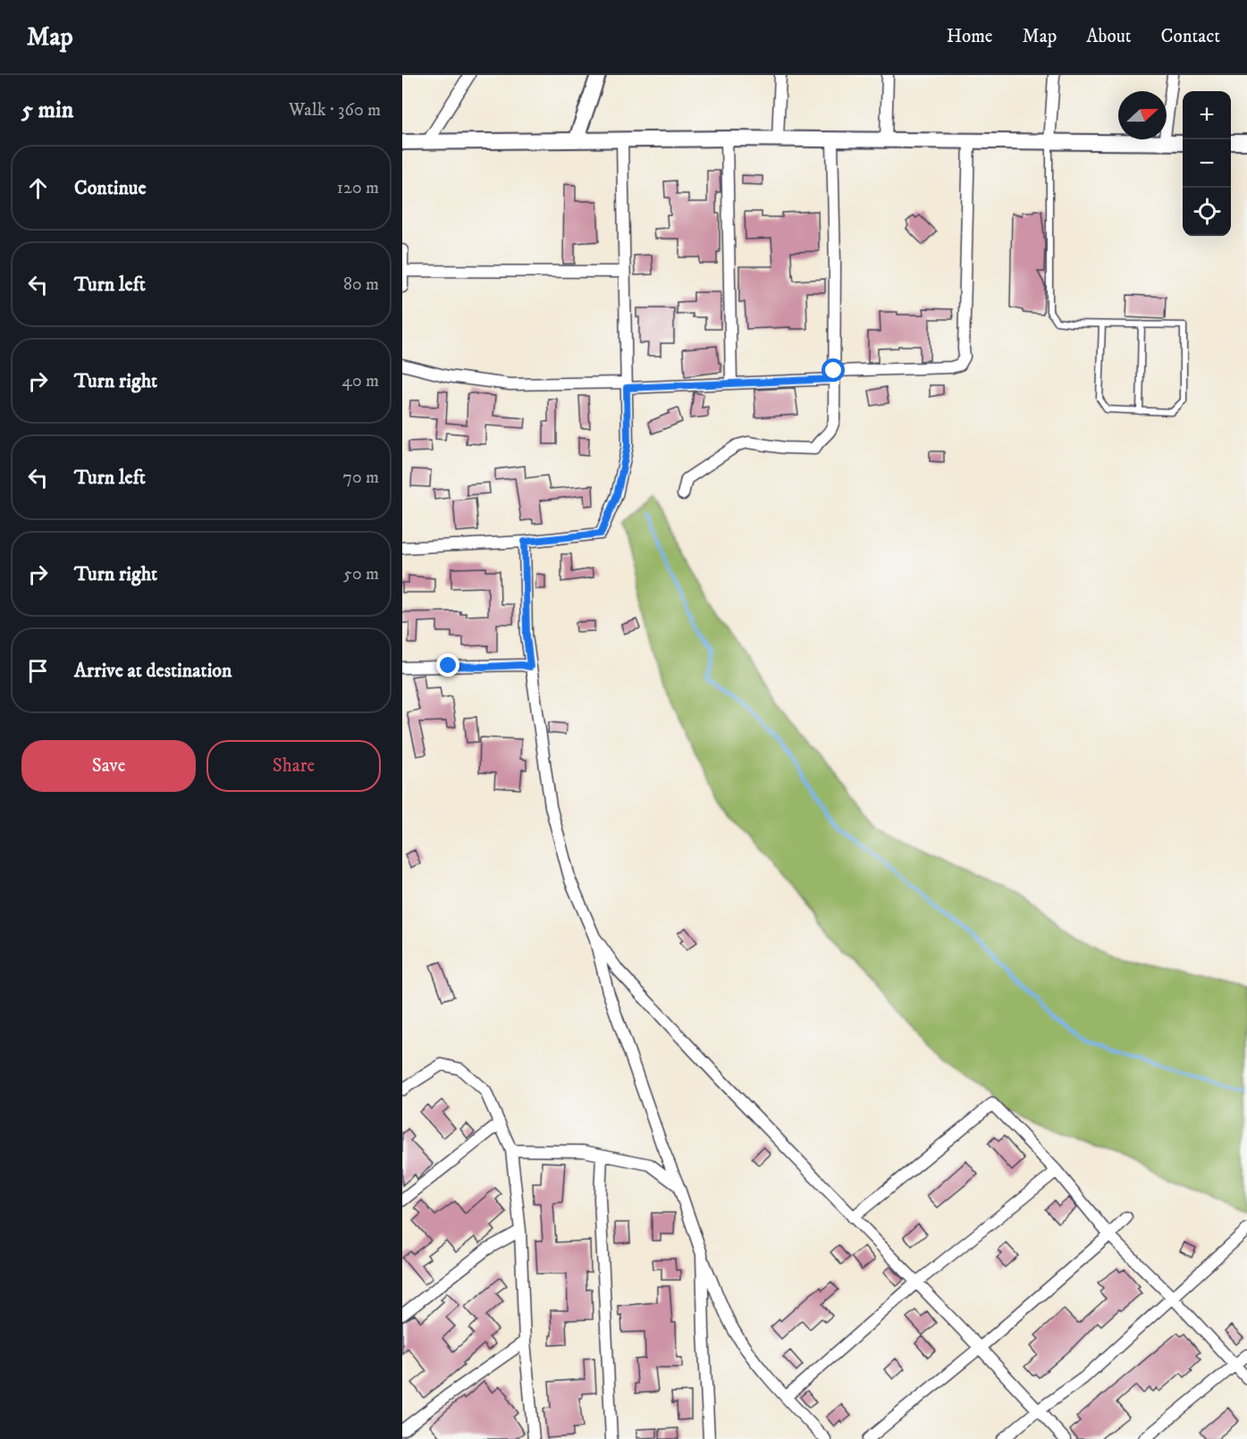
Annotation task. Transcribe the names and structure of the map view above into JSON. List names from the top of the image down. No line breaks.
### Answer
{"north":"right","page":{"header":"Map","nav":["Home","Map","About","Contact"],"heading":["5 min","Walk · 360 m"],"map_buttons":["+","−"],"list":[["Continue","120 m"],["Turn left","80 m"],["Turn right","40 m"],["Turn left","70 m"],["Turn right","50 m"],"Arrive at destination"],"buttons":["Save","Share"]}}
